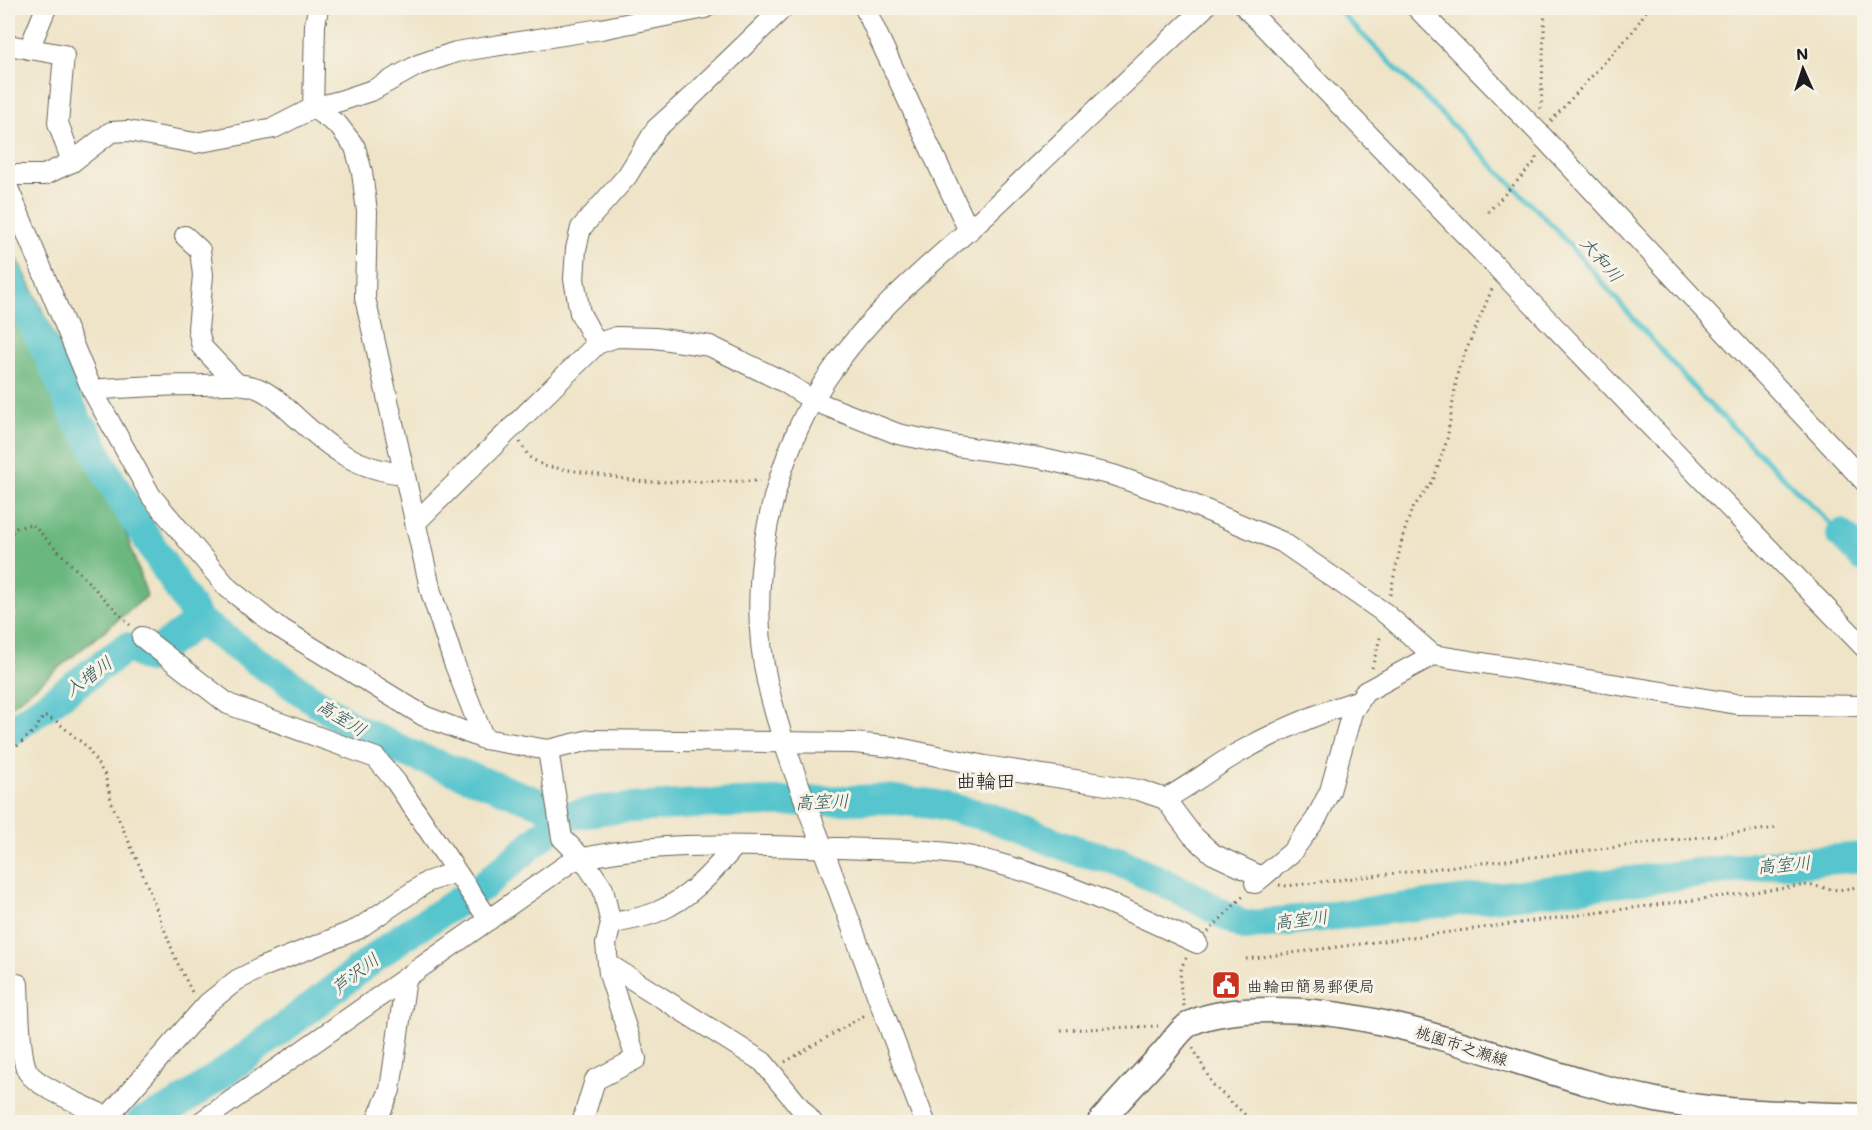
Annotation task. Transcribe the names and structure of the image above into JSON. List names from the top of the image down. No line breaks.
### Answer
{"streets":{"main road":["桃園市之瀬線"]},"districts":["曲輪田"],"water":["大和川","入増川","高室川","芦沢川"],"places":{"public building":["曲輪田簡易郵便局"]},"north":"top"}
